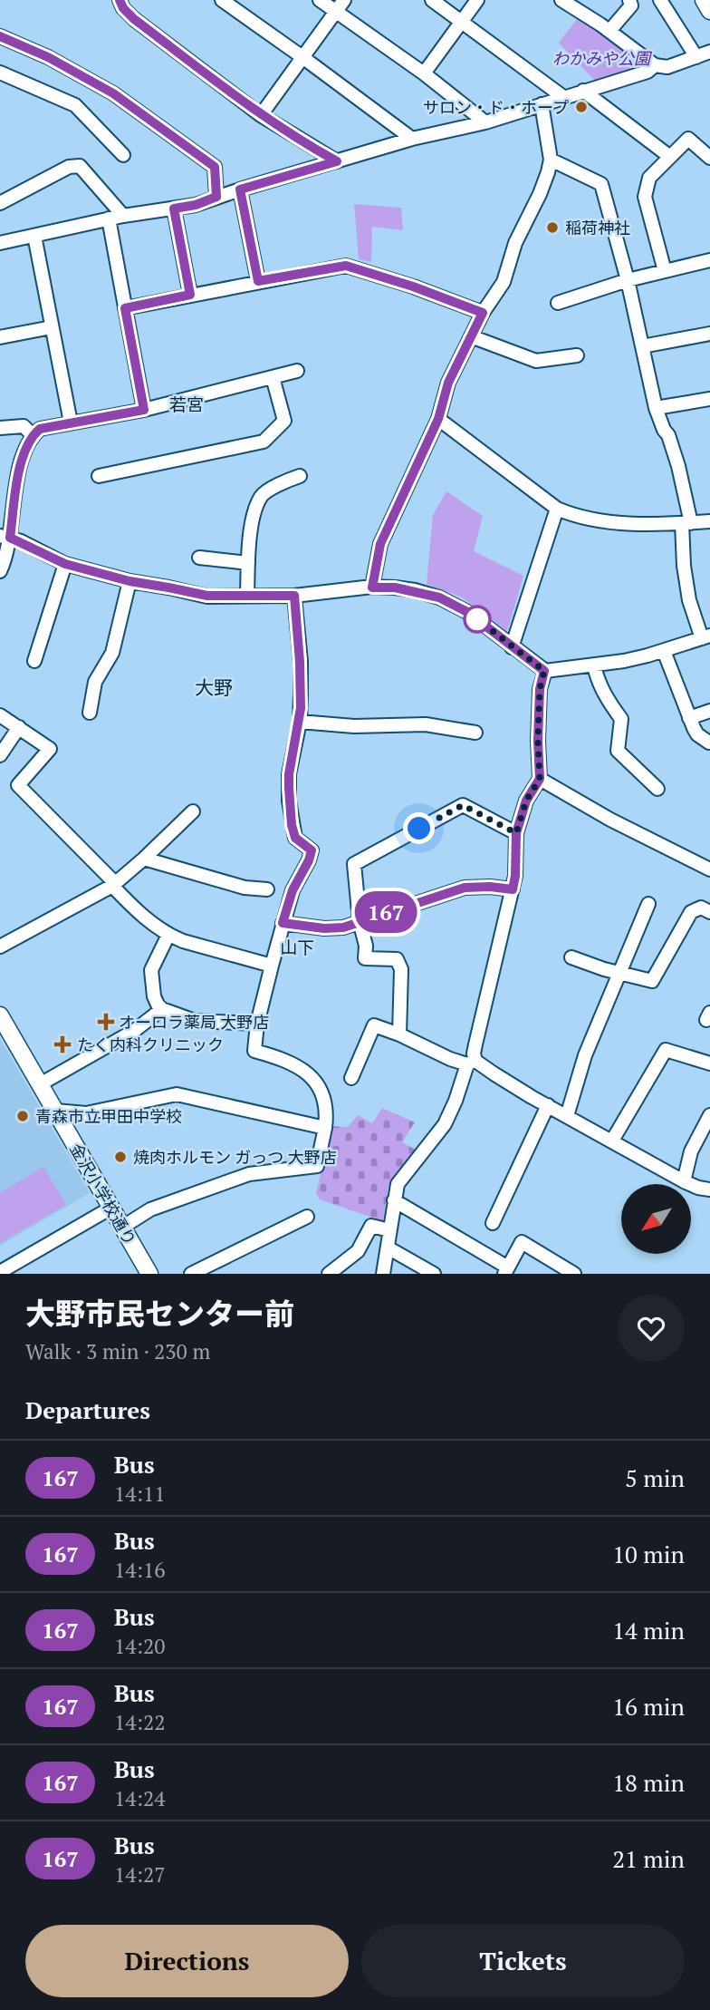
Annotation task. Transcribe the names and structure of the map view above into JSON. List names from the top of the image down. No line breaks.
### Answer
{"streets":{"street":["金沢小学校通り"]},"districts":["若宮","大野","山下"],"parks":["わかみや公園"],"places":{"other":["サロン・ド・ホープ","稲荷神社","青森市立甲田中学校","焼肉ホルモン ガっつ 大野店"],"health":["オーロラ薬局 大野店","たく内科クリニック"]},"lines":["bus line 167"],"north":"bottom left","page":{"on_map":"167","heading":[["大野市民センター前","Walk · 3 min · 230 m"],"Departures"],"list":[{"mark":"167","name":"Bus","note":"14:11","value":"5 min"},{"mark":"167","name":"Bus","note":"14:16","value":"10 min"},{"mark":"167","name":"Bus","note":"14:20","value":"14 min"},{"mark":"167","name":"Bus","note":"14:22","value":"16 min"},{"mark":"167","name":"Bus","note":"14:24","value":"18 min"},{"mark":"167","name":"Bus","note":"14:27","value":"21 min"}],"buttons":["Directions","Tickets"]}}
